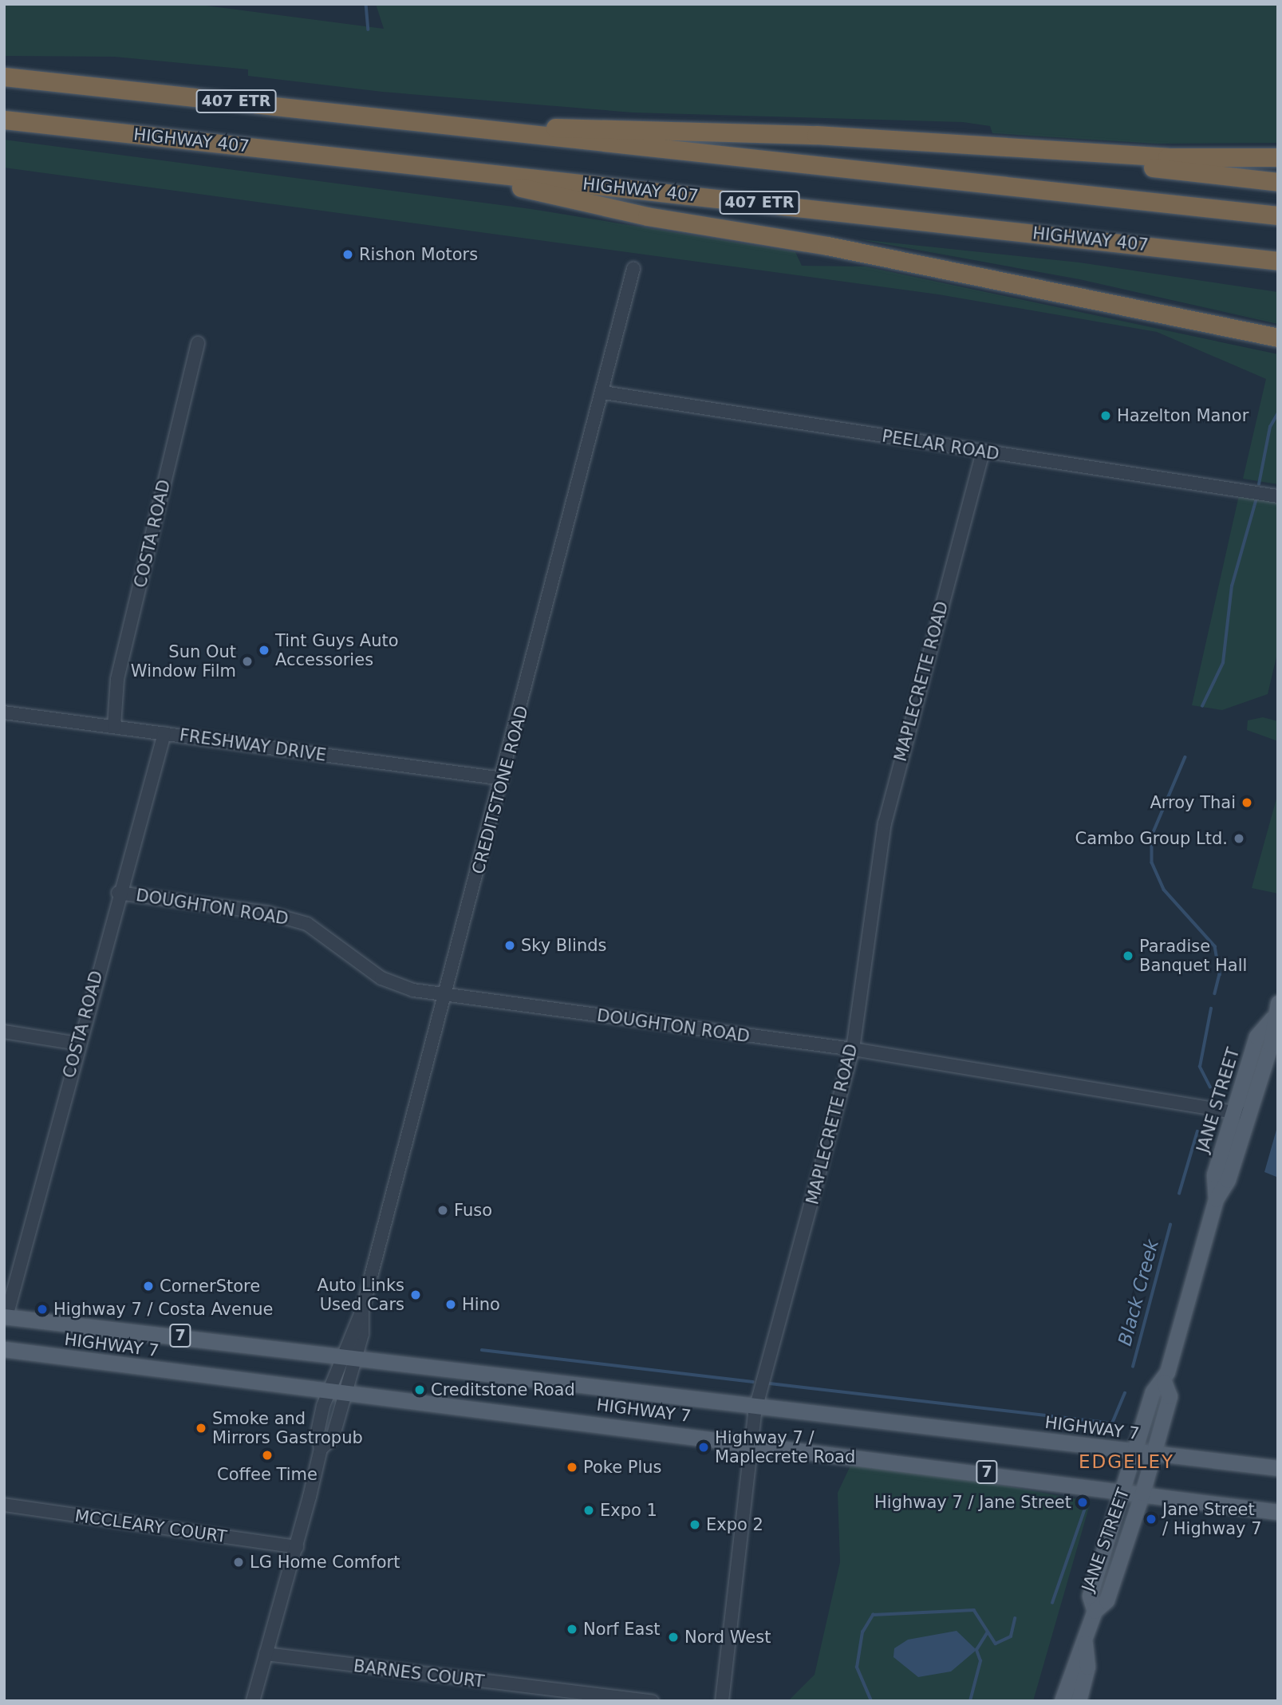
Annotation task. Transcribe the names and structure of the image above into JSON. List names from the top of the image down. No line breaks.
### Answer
{"streets":{"highway":["407 ETR","HIGHWAY 407"],"main road":["JANE STREET","7","HIGHWAY 7"],"street":["PEELAR ROAD","COSTA ROAD","MAPLECRETE ROAD","FRESHWAY DRIVE","CREDITSTONE ROAD","DOUGHTON ROAD","MCCLEARY COURT","BARNES COURT"]},"crossings":[["PEELAR ROAD","MAPLECRETE ROAD"],["PEELAR ROAD","CREDITSTONE ROAD"],["COSTA ROAD","FRESHWAY DRIVE"],["COSTA ROAD","DOUGHTON ROAD"],["COSTA ROAD","HIGHWAY 7"],["MAPLECRETE ROAD","DOUGHTON ROAD"],["MAPLECRETE ROAD","HIGHWAY 7"],["FRESHWAY DRIVE","CREDITSTONE ROAD"],["CREDITSTONE ROAD","DOUGHTON ROAD"],["CREDITSTONE ROAD","HIGHWAY 7"],["CREDITSTONE ROAD","MCCLEARY COURT"],["CREDITSTONE ROAD","BARNES COURT"],["DOUGHTON ROAD","JANE STREET"],["JANE STREET","HIGHWAY 7"]],"districts":["EDGELEY"],"water":["Black Creek"],"places":["Rishon Motors","Hazelton Manor","Tint Guys Auto Accessories","Sun Out Window Film","Arroy Thai","Cambo Group Ltd.","Sky Blinds","Paradise Banquet Hall","Fuso","CornerStore","Auto Links Used Cars","Hino","Highway 7 / Costa Avenue","Creditstone Road","Smoke and Mirrors Gastropub","Highway 7 / Maplecrete Road","Coffee Time","Poke Plus","Highway 7 / Jane Street","Expo 1","Jane Street / Highway 7","Expo 2","LG Home Comfort","Norf East","Nord West"]}
